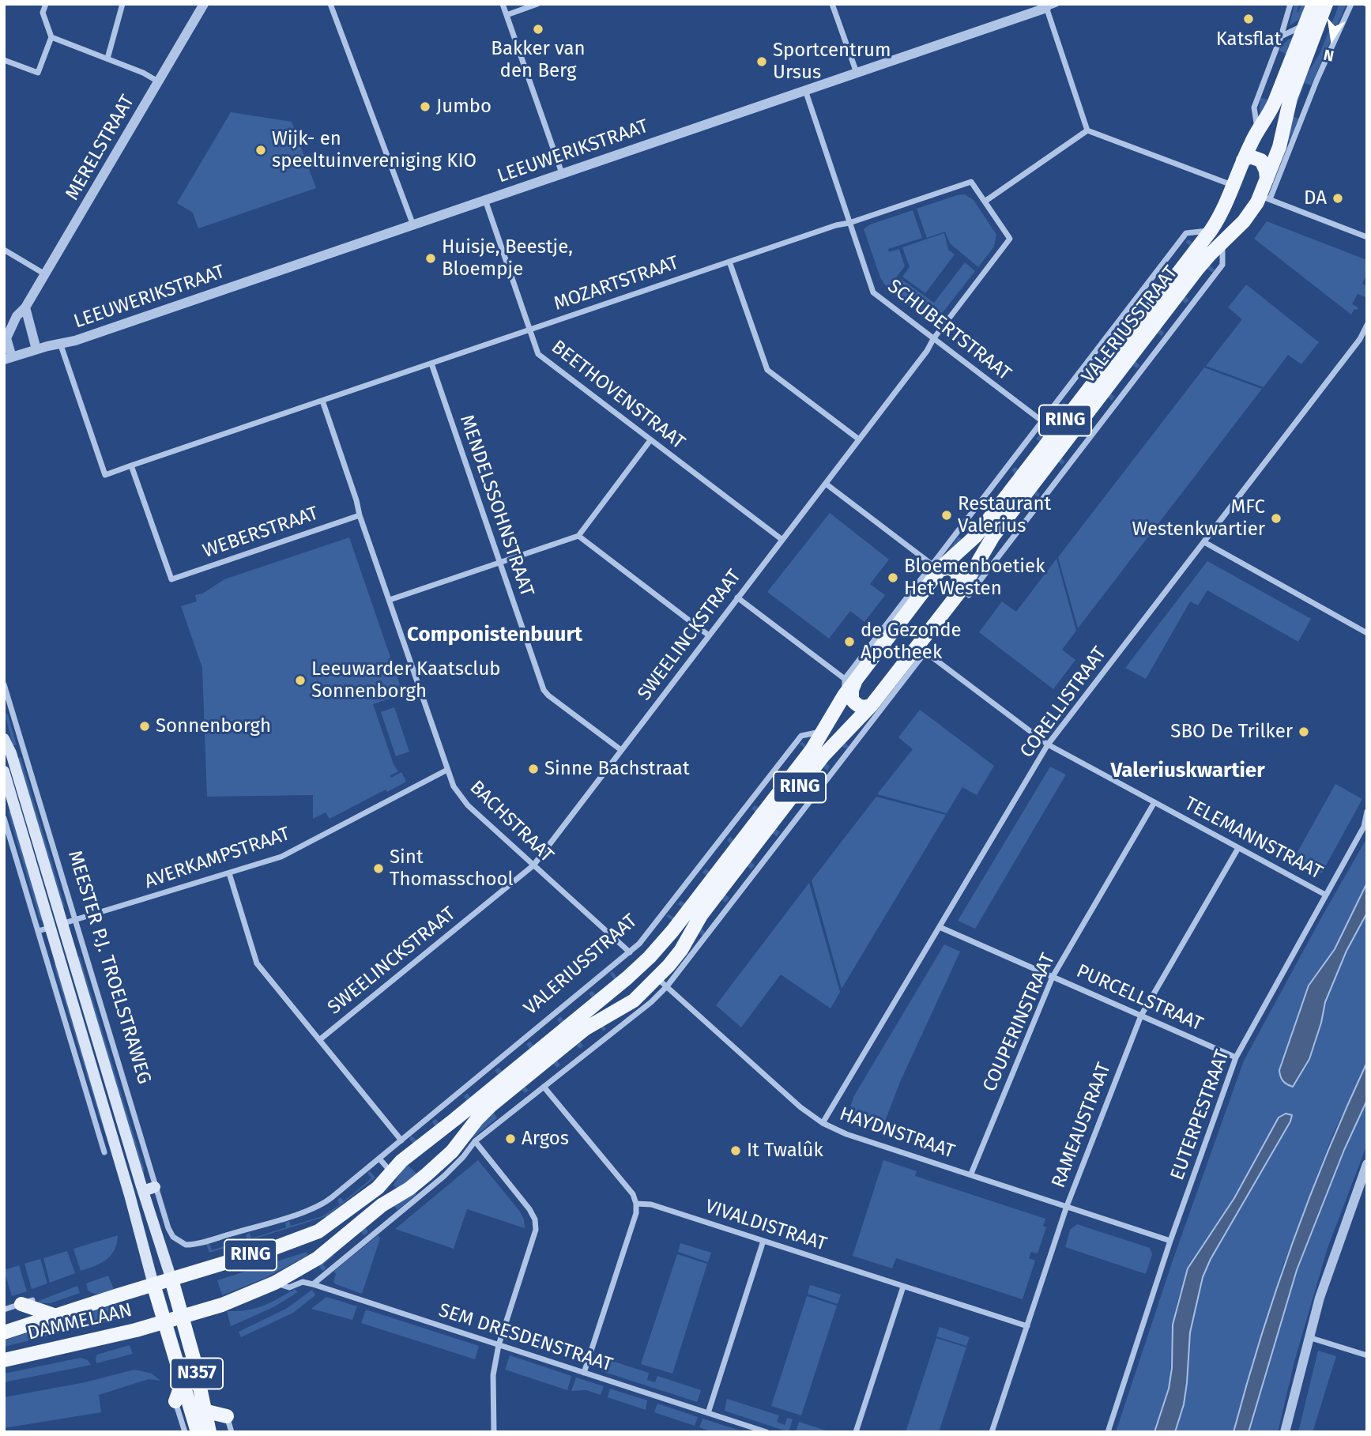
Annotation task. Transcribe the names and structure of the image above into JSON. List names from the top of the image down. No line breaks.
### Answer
{"streets":{"main road":["VALERIUSSTRAAT","RING","MEESTER P.J. TROELSTRAWEG","DAMMELAAN","N357"],"street":["MERELSTRAAT","LEEUWERIKSTRAAT","MOZARTSTRAAT","SCHUBERTSTRAAT","BEETHOVENSTRAAT","MENDELSSOHNSTRAAT","WEBERSTRAAT","SWEELINCKSTRAAT","CORELLISTRAAT","BACHSTRAAT","TELEMANNSTRAAT","AVERKAMPSTRAAT","PURCELLSTRAAT","COUPERINSTRAAT","EUTERPESTRAAT","RAMEAUSTRAAT","HAYDNSTRAAT","VIVALDISTRAAT","SEM DRESDENSTRAAT"]},"crossings":[["MERELSTRAAT","LEEUWERIKSTRAAT"],["LEEUWERIKSTRAAT","MOZARTSTRAAT"],["LEEUWERIKSTRAAT","SCHUBERTSTRAAT"],["LEEUWERIKSTRAAT","BEETHOVENSTRAAT"],["MOZARTSTRAAT","SCHUBERTSTRAAT"],["MOZARTSTRAAT","BEETHOVENSTRAAT"],["MOZARTSTRAAT","MENDELSSOHNSTRAAT"],["MOZARTSTRAAT","WEBERSTRAAT"],["MOZARTSTRAAT","SWEELINCKSTRAAT"],["MOZARTSTRAAT","BACHSTRAAT"],["VALERIUSSTRAAT","SCHUBERTSTRAAT"],["VALERIUSSTRAAT","RING"],["VALERIUSSTRAAT","BACHSTRAAT"],["VALERIUSSTRAAT","TELEMANNSTRAAT"],["VALERIUSSTRAAT","MEESTER P.J. TROELSTRAWEG"],["VALERIUSSTRAAT","HAYDNSTRAAT"],["VALERIUSSTRAAT","SEM DRESDENSTRAAT"],["VALERIUSSTRAAT","N357"],["SCHUBERTSTRAAT","SWEELINCKSTRAAT"],["BEETHOVENSTRAAT","SWEELINCKSTRAAT"],["RING","MEESTER P.J. TROELSTRAWEG"],["RING","DAMMELAAN"],["RING","SEM DRESDENSTRAAT"],["RING","N357"],["MENDELSSOHNSTRAAT","SWEELINCKSTRAAT"],["WEBERSTRAAT","BACHSTRAAT"],["SWEELINCKSTRAAT","BACHSTRAAT"],["CORELLISTRAAT","TELEMANNSTRAAT"],["CORELLISTRAAT","PURCELLSTRAAT"],["CORELLISTRAAT","HAYDNSTRAAT"],["BACHSTRAAT","AVERKAMPSTRAAT"],["TELEMANNSTRAAT","COUPERINSTRAAT"],["TELEMANNSTRAAT","EUTERPESTRAAT"],["TELEMANNSTRAAT","RAMEAUSTRAAT"],["AVERKAMPSTRAAT","MEESTER P.J. TROELSTRAWEG"],["MEESTER P.J. TROELSTRAWEG","N357"],["PURCELLSTRAAT","COUPERINSTRAAT"],["PURCELLSTRAAT","EUTERPESTRAAT"],["PURCELLSTRAAT","RAMEAUSTRAAT"],["COUPERINSTRAAT","HAYDNSTRAAT"],["EUTERPESTRAAT","HAYDNSTRAAT"],["RAMEAUSTRAAT","HAYDNSTRAAT"],["RAMEAUSTRAAT","VIVALDISTRAAT"],["DAMMELAAN","N357"]],"districts":["Componistenbuurt","Valeriuskwartier"],"places":["Katsflat","Bakker van den Berg","Sportcentrum Ursus","Jumbo","Wijk- en speeltuinvereniging KIO","DA","Huisje, Beestje, Bloempje","Restaurant Valerius","MFC Westenkwartier","Bloemenboetiek Het Westen","de Gezonde Apotheek","Leeuwarder Kaatsclub Sonnenborgh","Sonnenborgh","SBO De Trilker","Sinne Bachstraat","Sint Thomasschool","Argos","It Twalûk"],"north":"bottom"}
